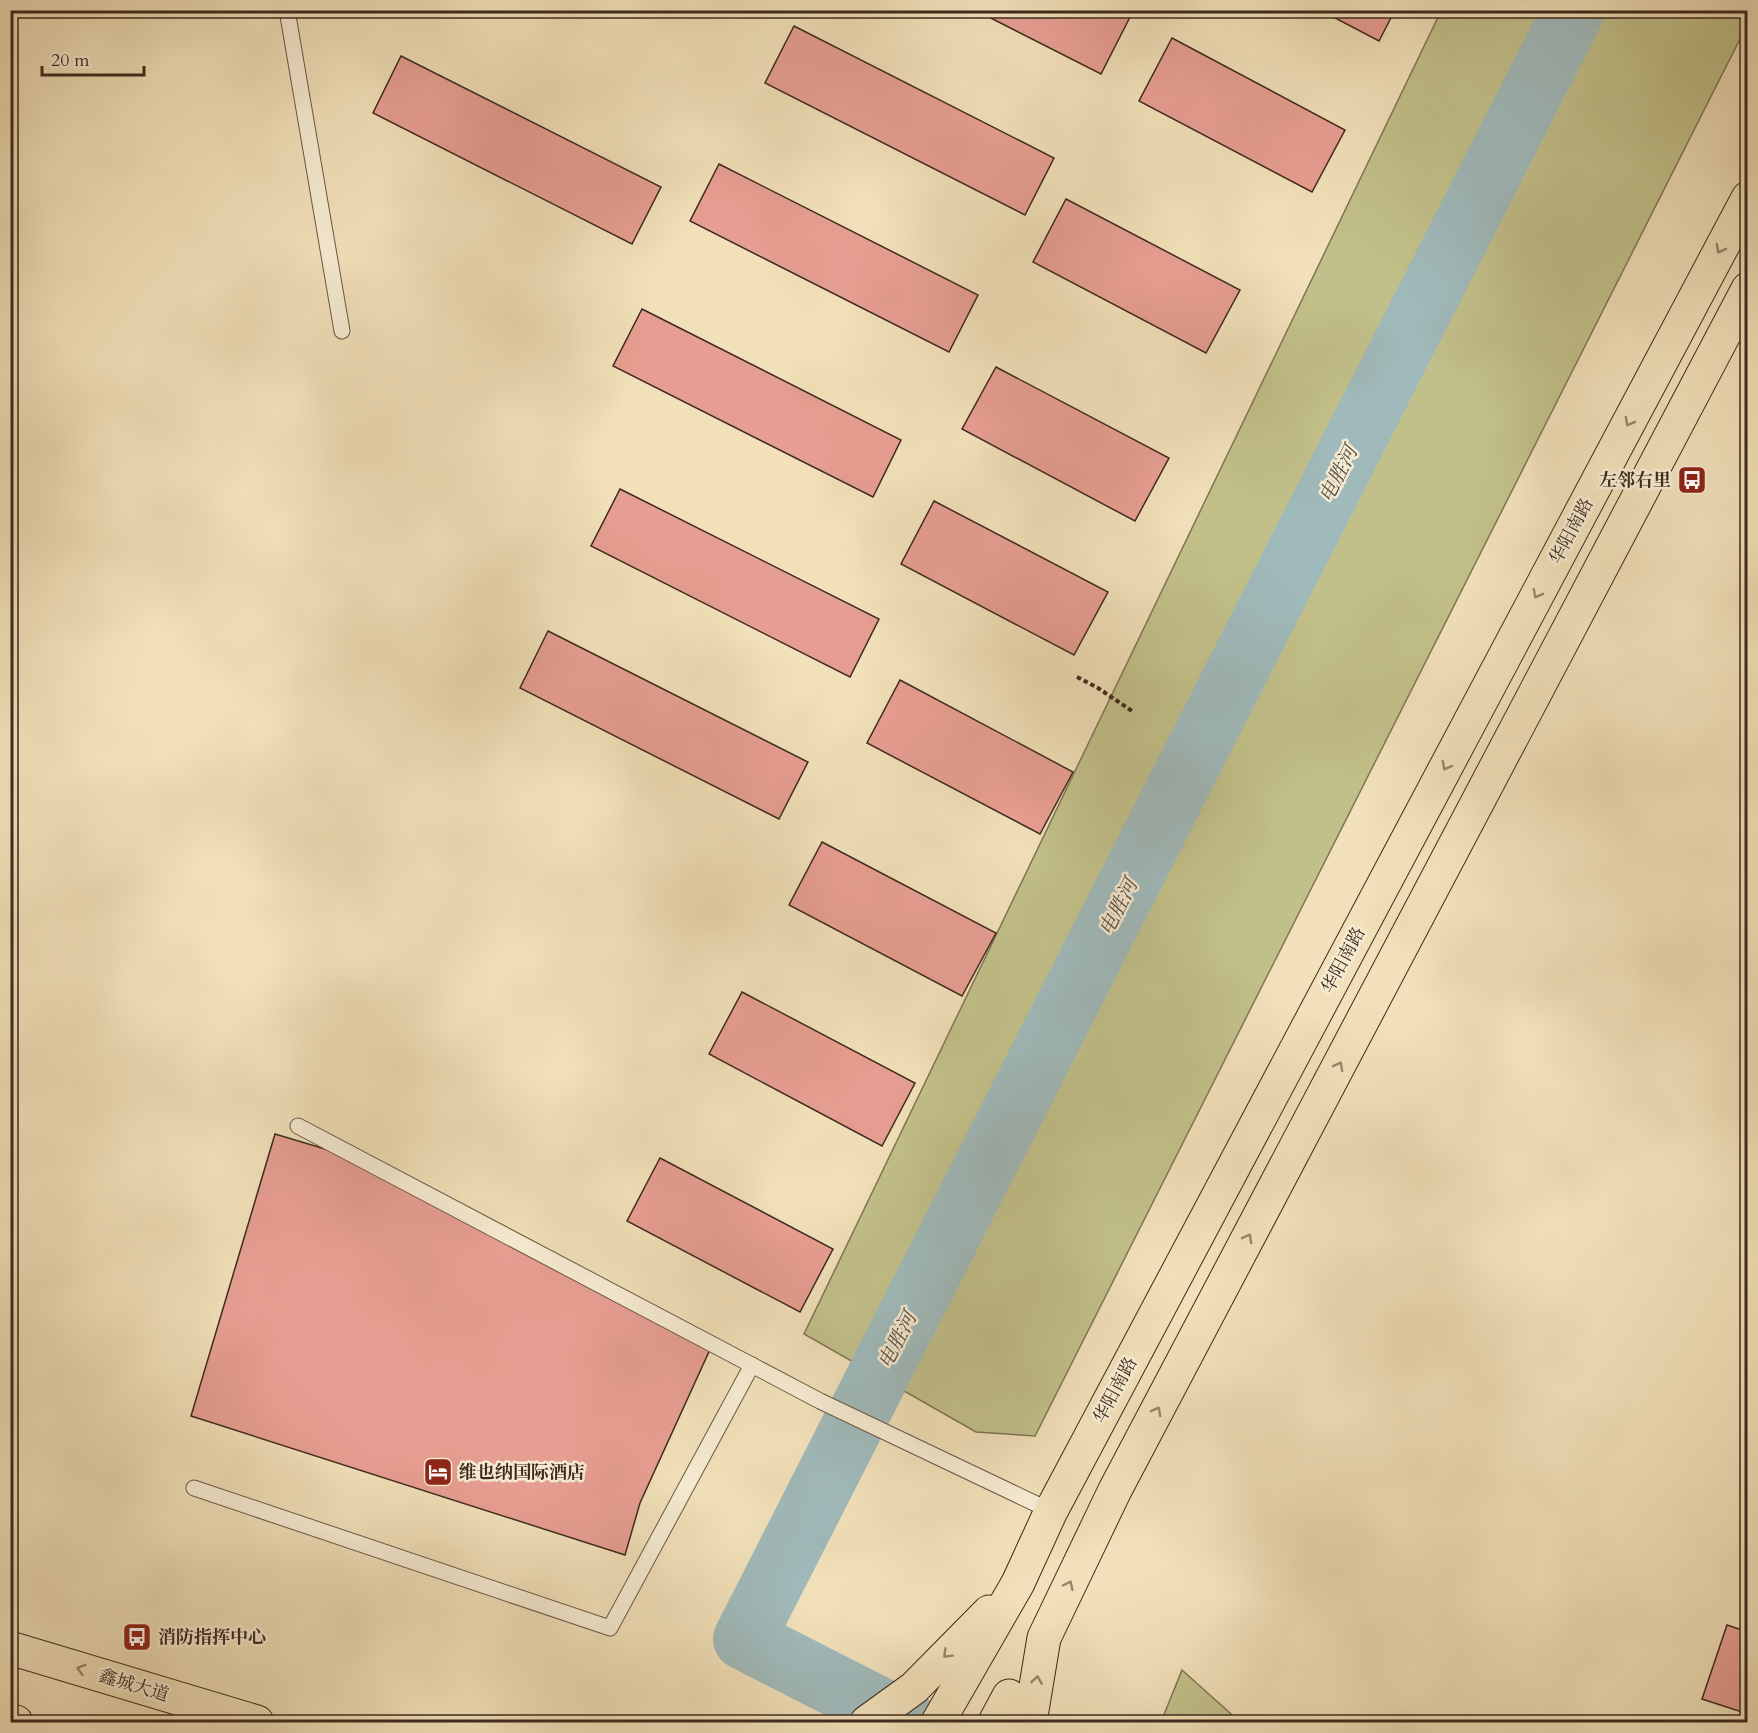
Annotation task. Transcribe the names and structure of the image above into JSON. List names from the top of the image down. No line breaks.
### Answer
{"streets":{"main road":["华阳南路","鑫城大道"]},"one_way":["鑫城大道"],"water":["电胜河"],"places":{"bus stop":["左邻右里","消防指挥中心"],"hotel":["维也纳国际酒店"]},"scale_bar":"20 m"}
